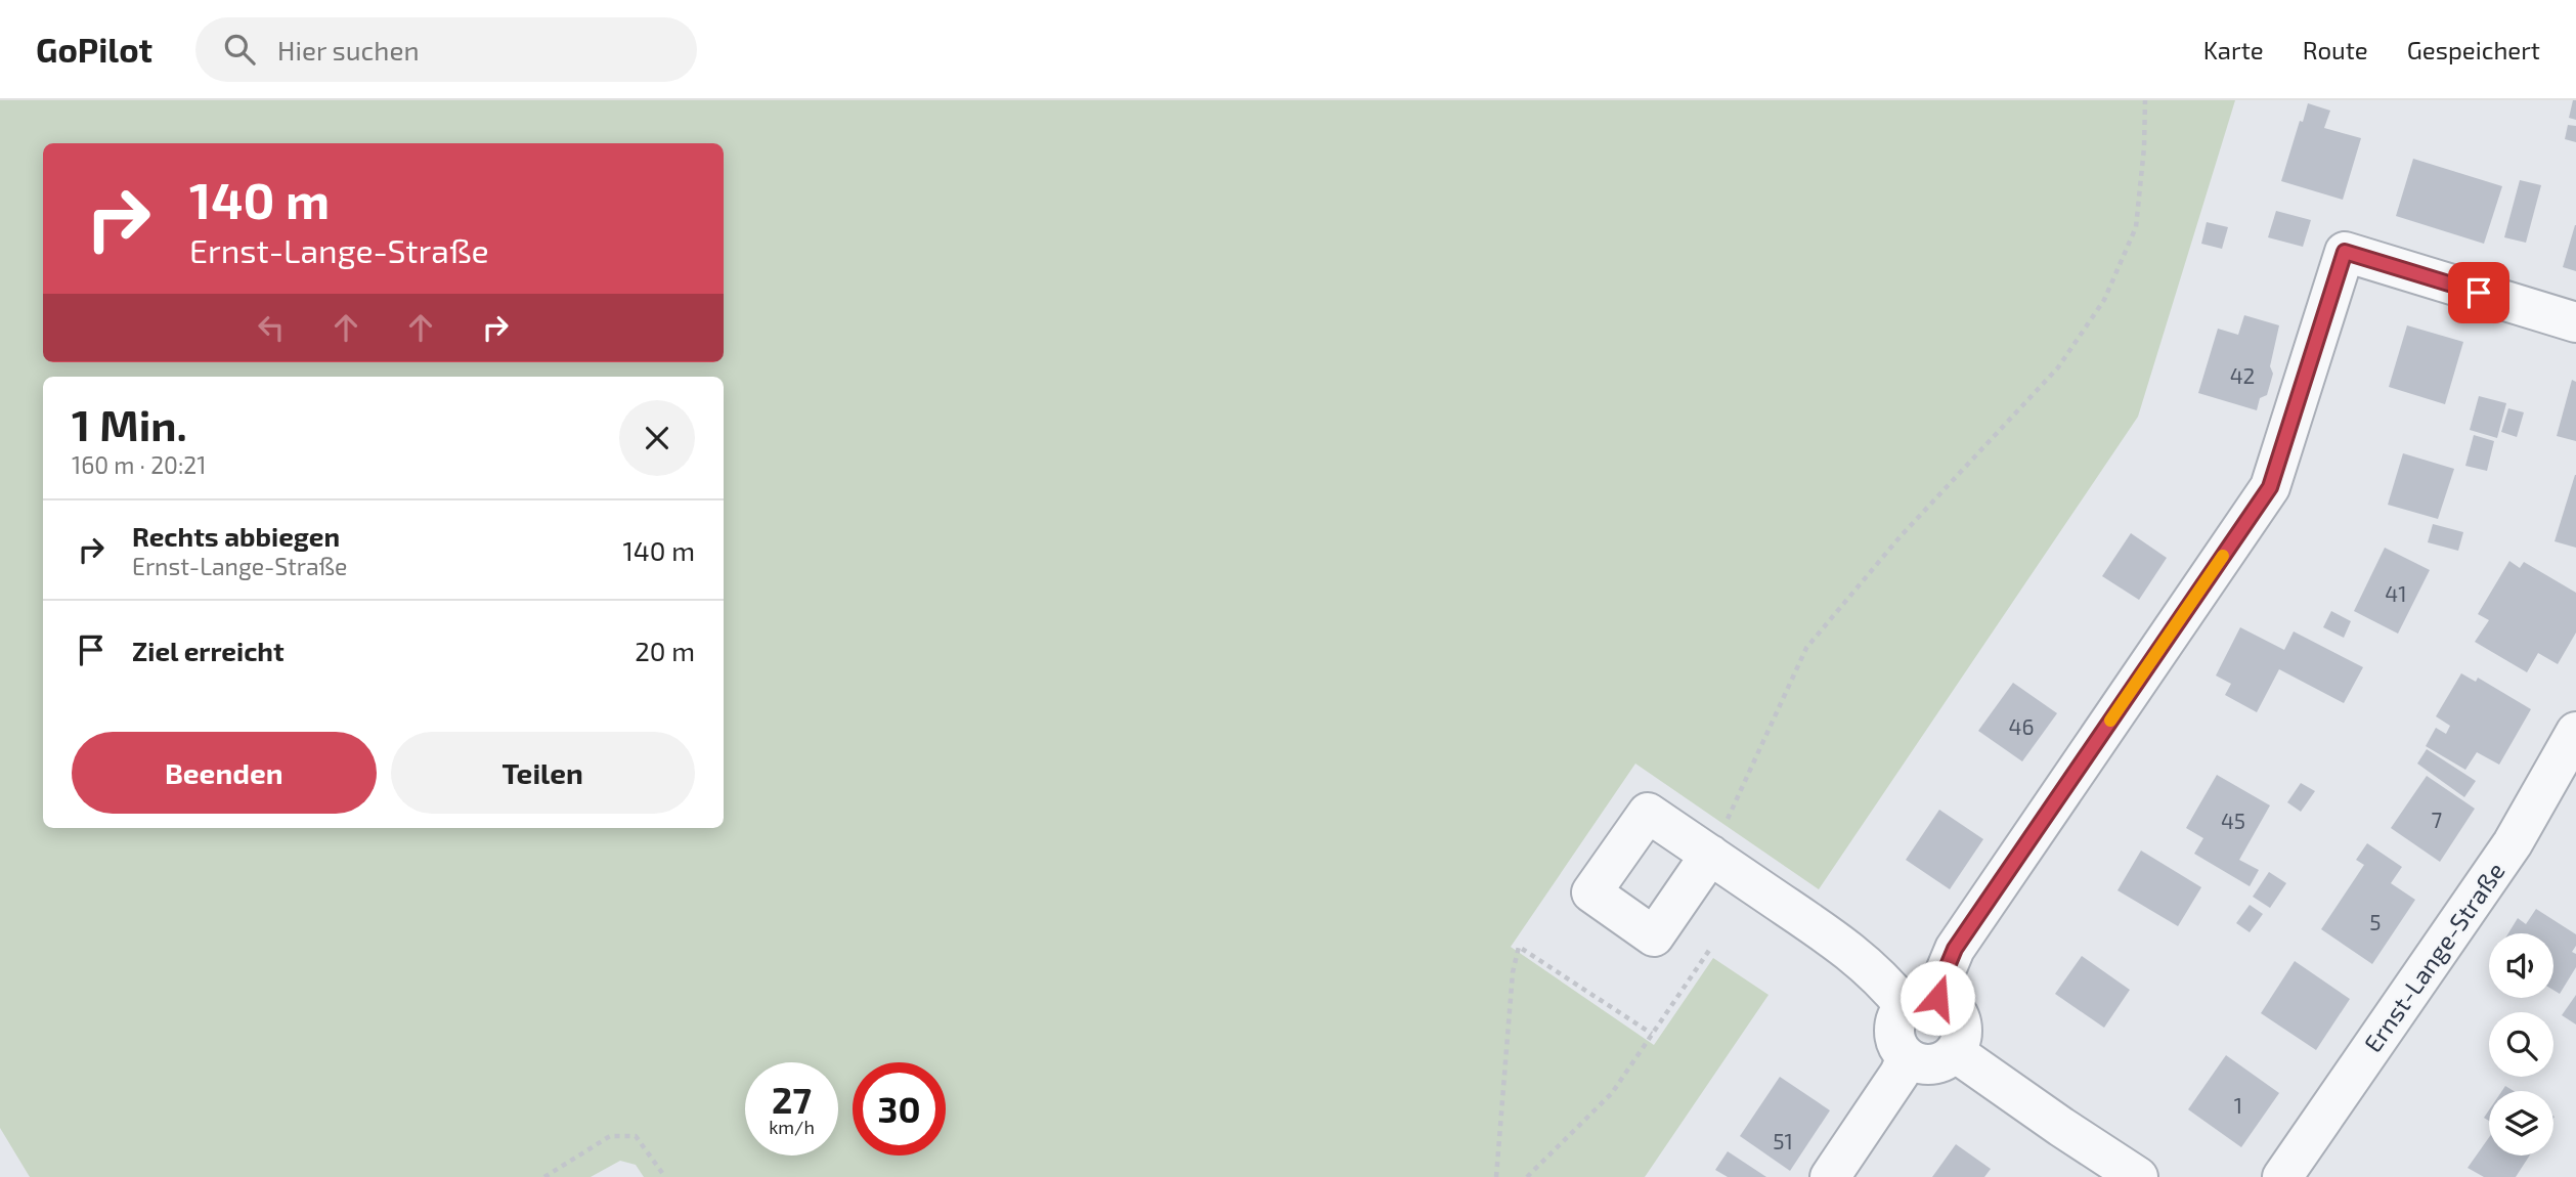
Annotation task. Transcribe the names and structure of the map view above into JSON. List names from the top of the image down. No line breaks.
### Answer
{"streets":{"street":["Ernst-Lange-Straße"]},"house_numbers":["42","41","46","7","45","5","1","51"],"page":{"header":"GoPilot","search":"Hier suchen","nav":["Karte","Route","Gespeichert"],"turn":["140 m","Ernst-Lange-Straße"],"heading":["1 Min.","160 m · 20:21"],"list":[{"name":"Rechts abbiegen","note":"Ernst-Lange-Straße","value":"140 m"},{"name":"Ziel erreicht","value":"20 m"}],"buttons":["Beenden","Teilen"],"speed":"27 km/h","limit":"30"}}
